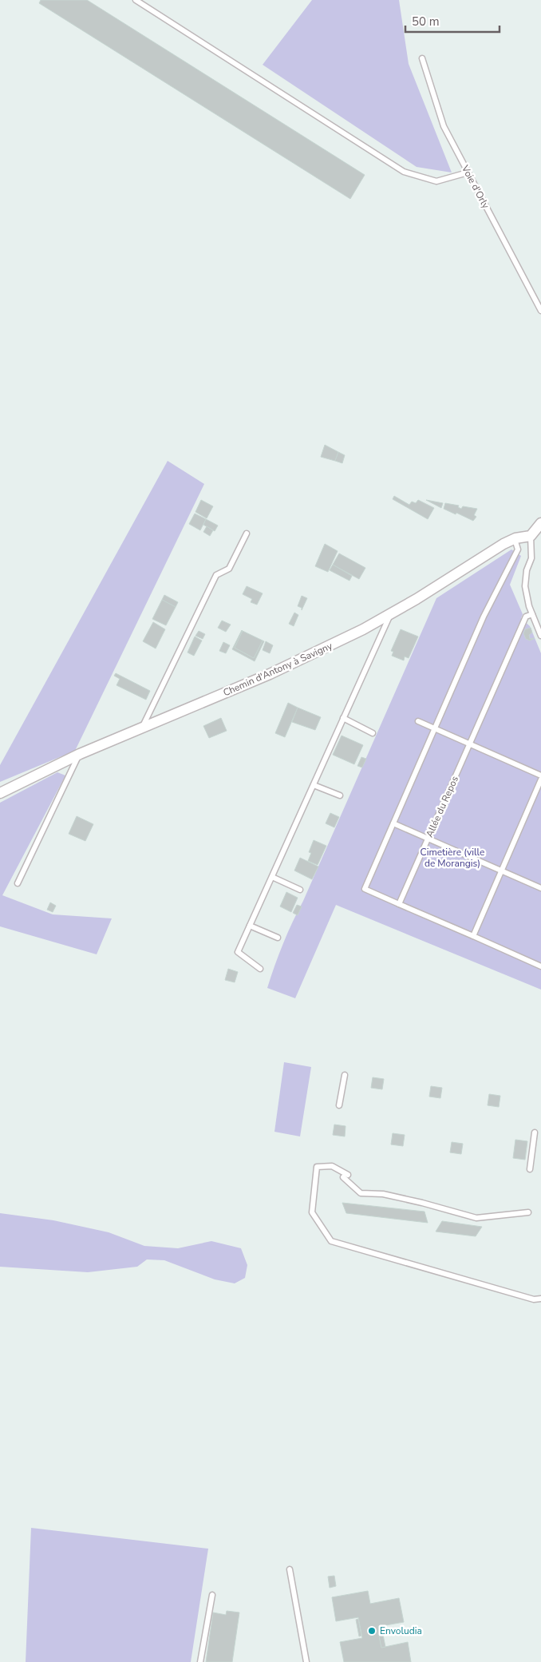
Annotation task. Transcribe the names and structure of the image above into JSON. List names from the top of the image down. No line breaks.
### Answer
{"streets":{"street":["Chemin d'Antony à Savigny"],"lane":["Voie d'Orly","Allée du Repos"]},"parks":["Cimetière (ville de Morangis)"],"places":["Envoludia"],"scale_bar":"50 m"}
